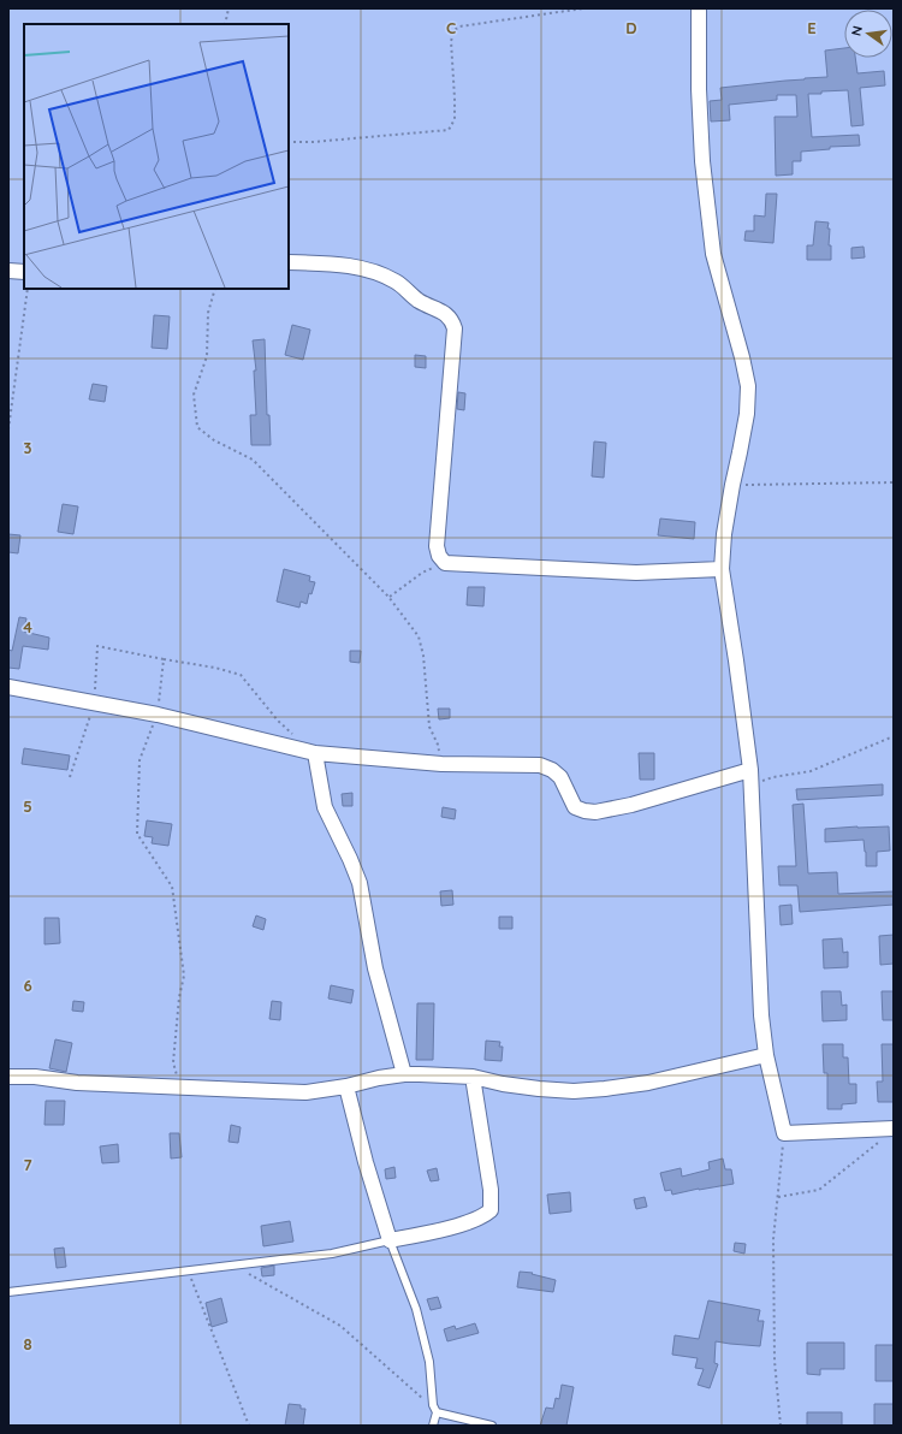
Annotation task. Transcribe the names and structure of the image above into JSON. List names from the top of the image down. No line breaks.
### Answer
{"north":"left","grid":{"columns":["C","D","E"],"rows":["3","4","5","6","7","8"]}}
